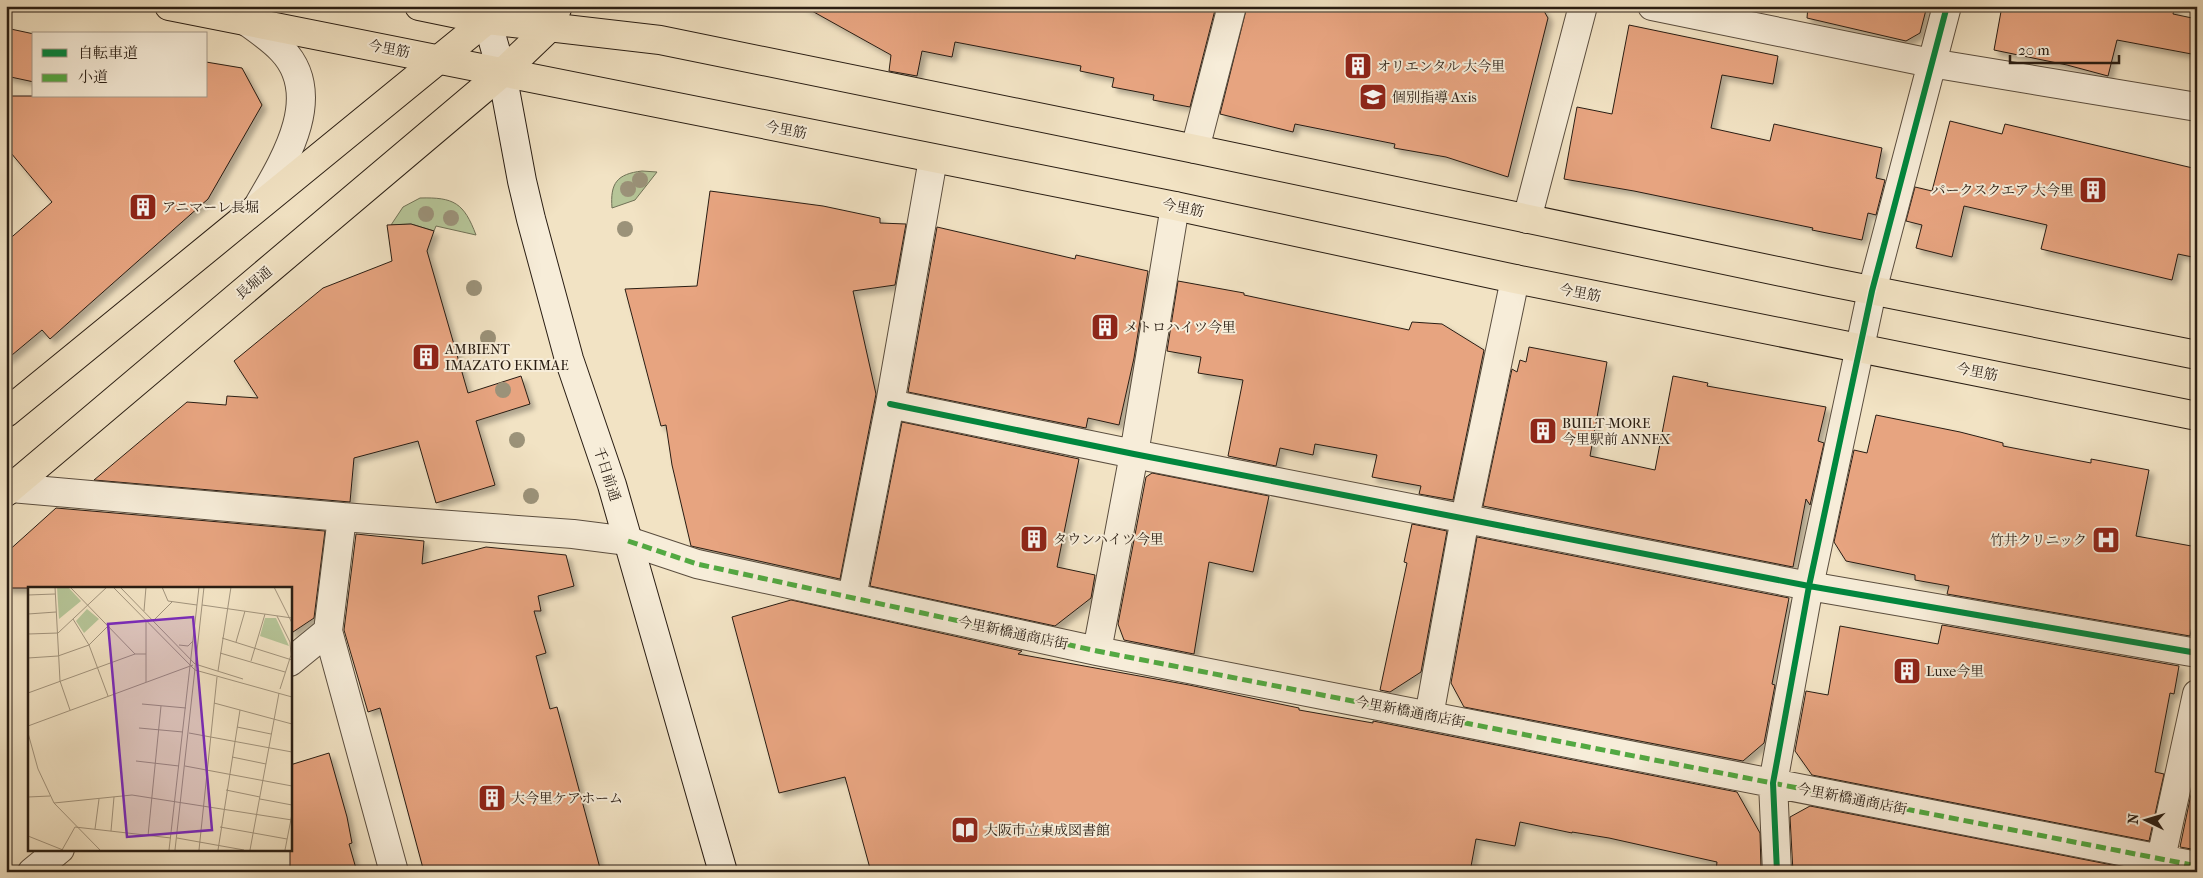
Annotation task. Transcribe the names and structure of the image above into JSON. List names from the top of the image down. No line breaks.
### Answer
{"streets":{"main road":["今里筋","長堀通"],"street":["千日前通","今里新橋通商店街"]},"crossings":[["今里筋","長堀通"],["今里筋","千日前通"],["長堀通","千日前通"],["長堀通","今里新橋通商店街"],["千日前通","今里新橋通商店街"]],"places":{"building":["オリエンタル 大今里","パークスクエア 大今里","アニマーレ長堀","メトロハイツ今里","AMBIENT IMAZATO EKIMAE","BUILT-MORE 今里駅前 ANNEX","タウンハイツ今里","Luxe今里","大今里ケアホーム"],"school or university":["個別指導 Axis"],"hospital":["竹井クリニック"],"library":["大阪市立東成図書館"]},"legend":["自転車道","小道"],"scale_bar":"20 m","north":"left"}
